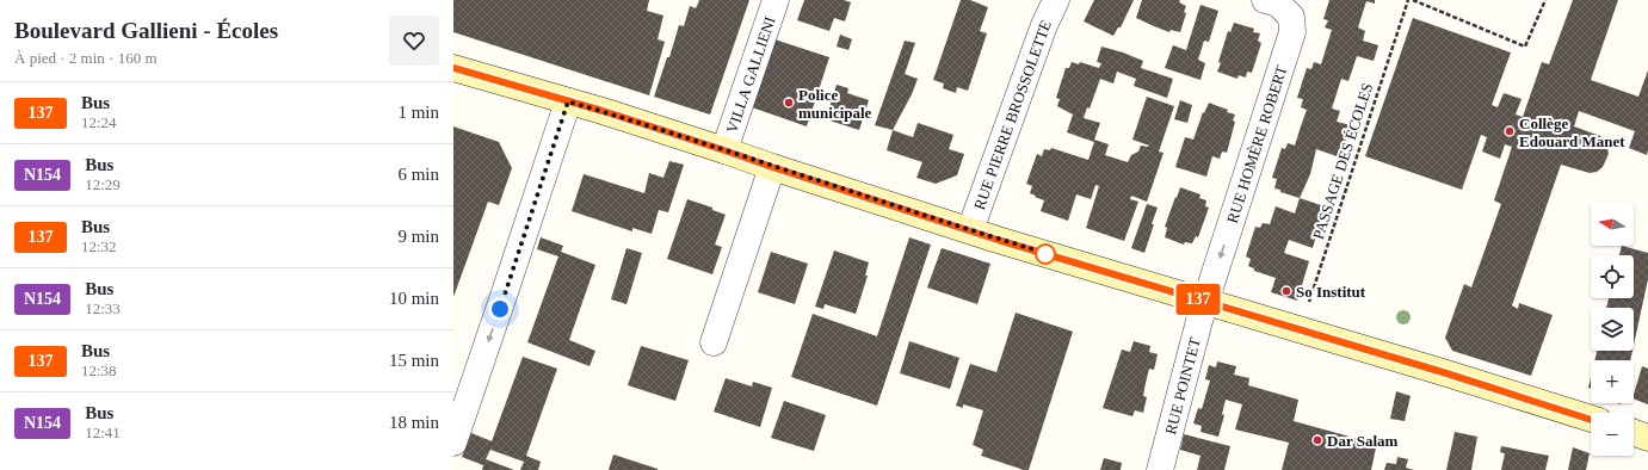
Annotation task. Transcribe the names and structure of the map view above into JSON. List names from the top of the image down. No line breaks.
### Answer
{"streets":{"street":["VILLA GALLIENI","RUE PIERRE BROSSOLETTE","RUE HOMÈRE ROBERT","RUE POINTET"],"path":["PASSAGE DES ÉCOLES"]},"crossings":[["RUE HOMÈRE ROBERT","RUE POINTET"]],"one_way":["RUE HOMÈRE ROBERT"],"places":["Police municipale","Collège Edouard Manet","So Institut","Dar Salam"],"lines":["bus line 137"],"north":"left","page":{"heading":["Boulevard Gallieni - Écoles","À pied · 2 min · 160 m"],"on_map":"137","list":[{"mark":"137","name":"Bus","note":"12:24","value":"1 min"},{"mark":"N154","name":"Bus","note":"12:29","value":"6 min"},{"mark":"137","name":"Bus","note":"12:32","value":"9 min"},{"mark":"N154","name":"Bus","note":"12:33","value":"10 min"},{"mark":"137","name":"Bus","note":"12:38","value":"15 min"},{"mark":"N154","name":"Bus","note":"12:41","value":"18 min"}],"map_buttons":["+","−"]}}
